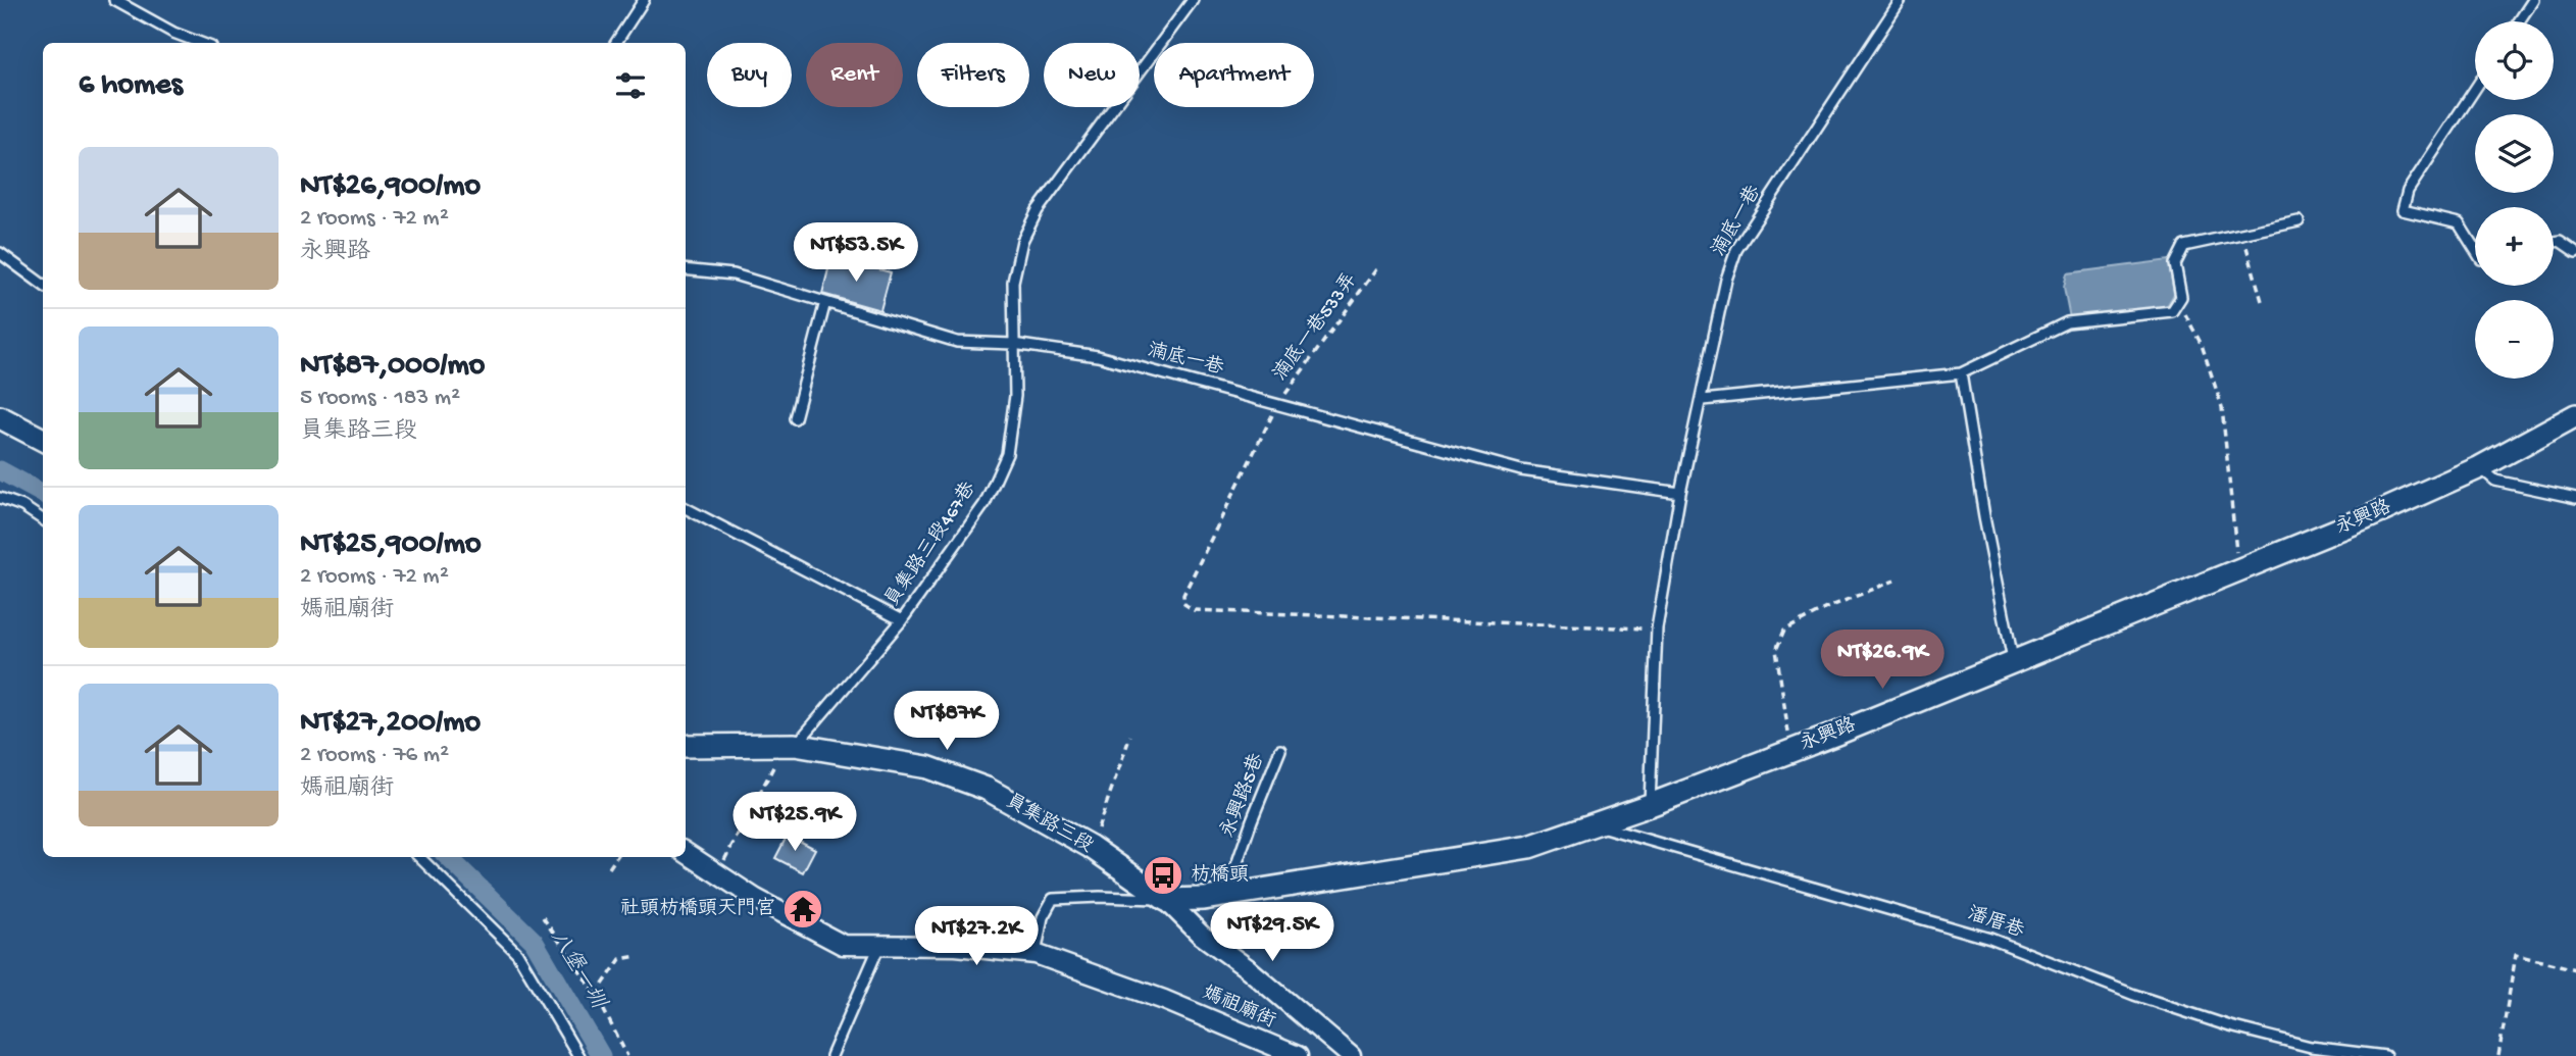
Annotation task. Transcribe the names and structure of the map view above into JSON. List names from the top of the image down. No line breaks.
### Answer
{"streets":{"street":["永興路","員集路三段","媽祖廟街"],"lane":["湳底一巷","員集路三段467巷","永興路5巷","潘厝巷"],"path":["湳底一巷533弄"]},"crossings":[["湳底一巷","湳底一巷533弄"],["湳底一巷","永興路"],["湳底一巷","員集路三段467巷"],["永興路","永興路5巷"],["永興路","員集路三段"],["永興路","潘厝巷"],["員集路三段467巷","員集路三段"]],"water":["八堡一圳"],"places":{"bus stop":["枋橋頭"],"temple":["社頭枋橋頭天門宮"]},"page":{"map_buttons":["+","−"],"chip":["Buy","Rent","Filters","New","Apartment"],"heading":"6 homes","list":[{"name":"NT$26,900/mo","note":"2 rooms · 72 m² · 永興路"},{"name":"NT$87,000/mo","note":"5 rooms · 183 m² · 員集路三段"},{"name":"NT$25,900/mo","note":"2 rooms · 72 m² · 媽祖廟街"},{"name":"NT$27,200/mo","note":"2 rooms · 76 m² · 媽祖廟街"}],"price":["NT$53.5K","NT$26.9K","NT$87K","NT$25.9K","NT$29.5K","NT$27.2K"]}}
